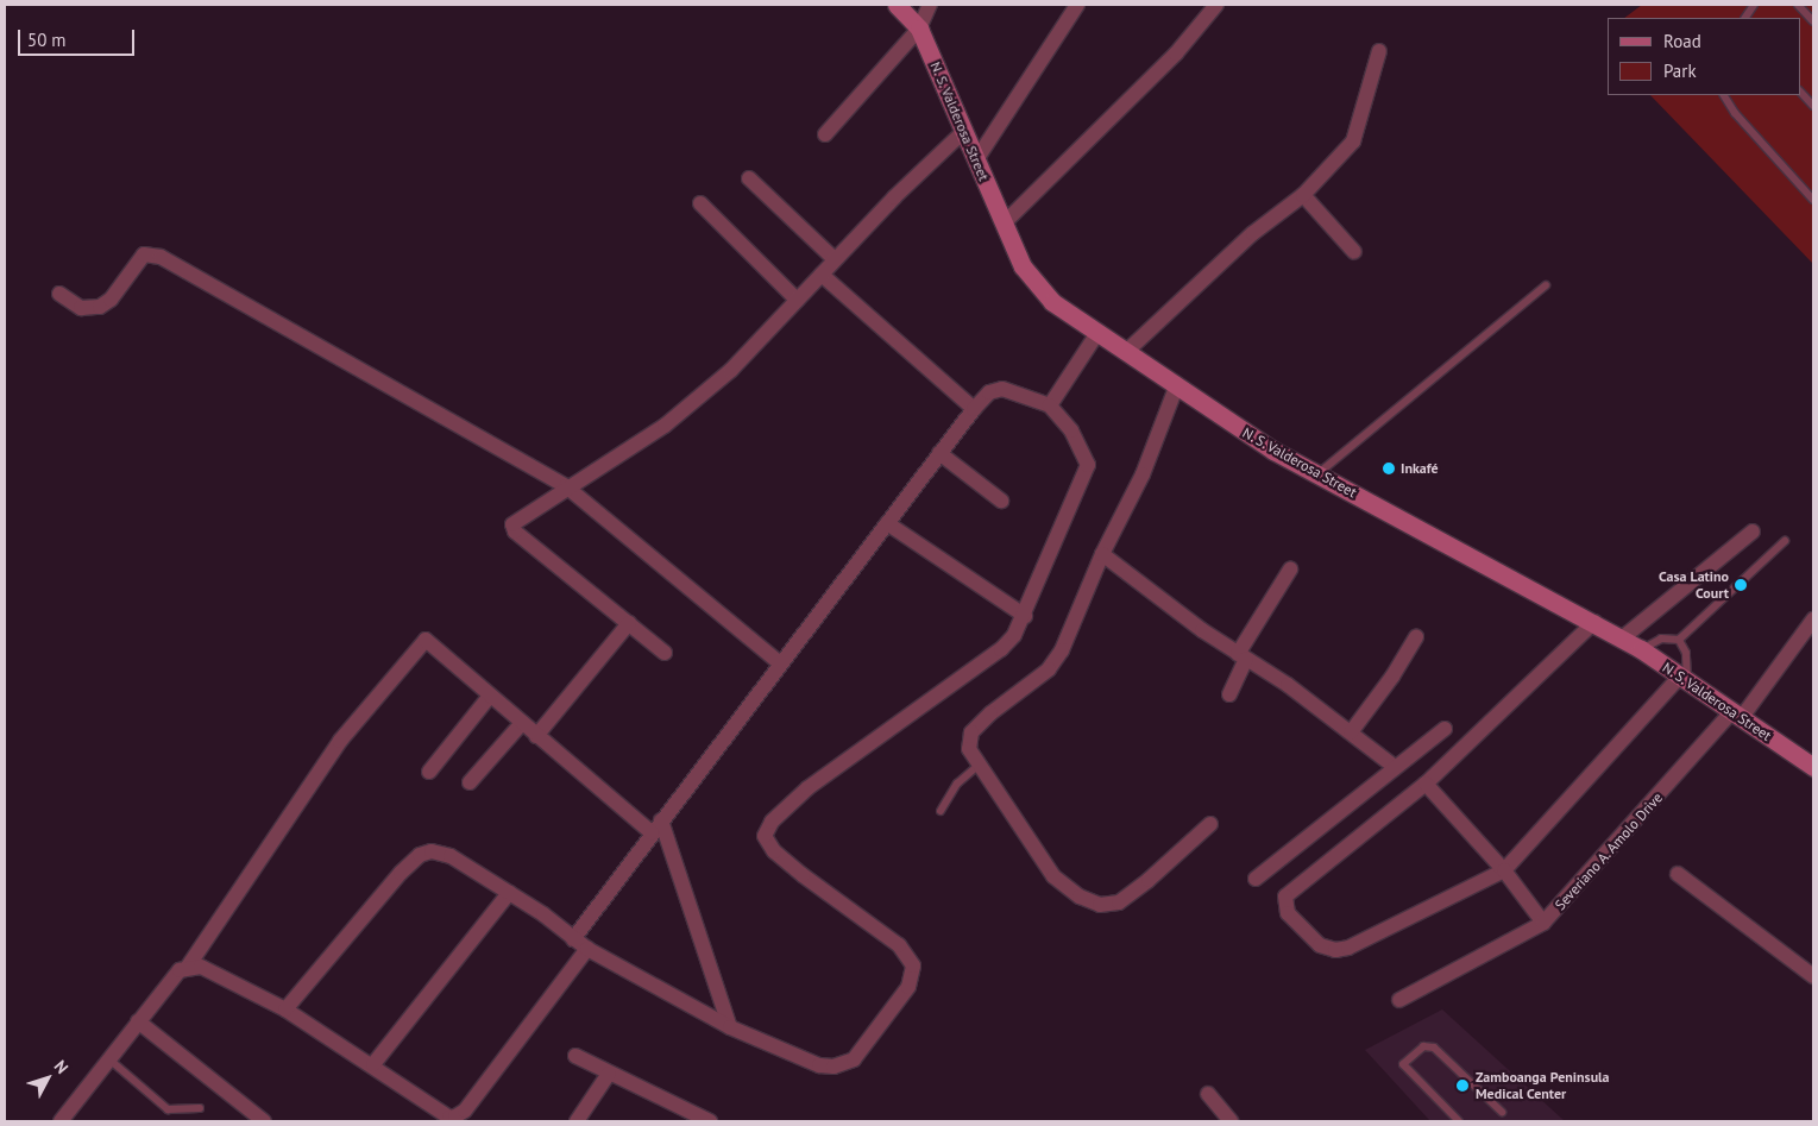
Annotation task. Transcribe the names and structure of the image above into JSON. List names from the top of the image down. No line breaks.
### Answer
{"streets":{"main road":["N. S. Valderosa Street"],"street":["Severiano A. Amolo Drive"]},"crossings":[["N. S. Valderosa Street","Severiano A. Amolo Drive"]],"places":["Inkafé","Casa Latino Court","Zamboanga Peninsula Medical Center"],"legend":["Road","Park"],"scale_bar":"50 m","north":"top right"}
